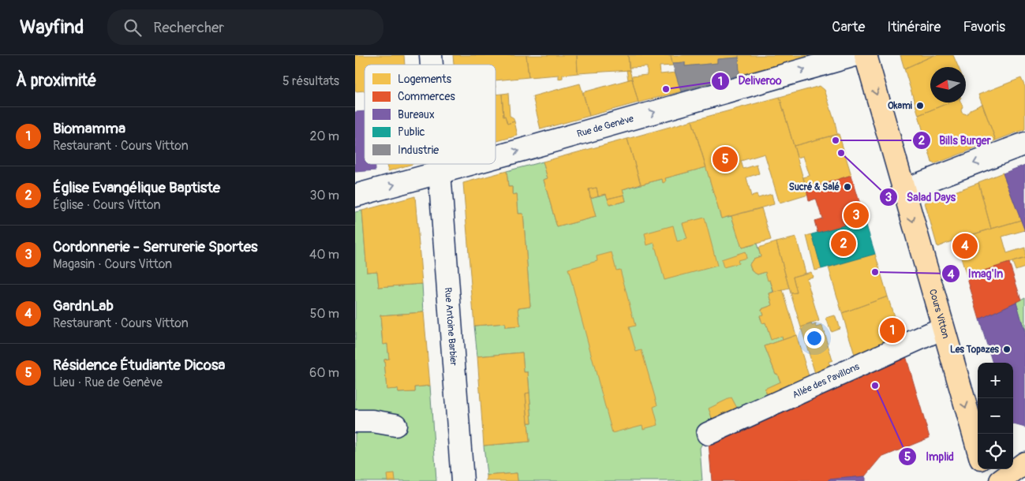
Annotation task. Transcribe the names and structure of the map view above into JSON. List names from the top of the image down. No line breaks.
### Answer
{"streets":{"main road":["Cours Vitton"],"street":["Rue de Genève","Rue Antoine Barbier","Allée des Pavillons"]},"crossings":[["Rue de Genève","Rue Antoine Barbier"],["Cours Vitton","Allée des Pavillons"]],"one_way":["Rue de Genève","Cours Vitton"],"places":["Deliveroo","Okami","Bills Burger","Salad Days","Sucré & Salé","Imag'In","Les Topazes","Implid"],"legend":["Logements","Commerces","Bureaux","Public","Industrie"],"north":"left","page":{"header":"Wayfind","search":"Rechercher","nav":["Carte","Itinéraire","Favoris"],"heading":["À proximité","5 résultats"],"list":[{"mark":"1","name":"Biomamma","note":"Restaurant · Cours Vitton","value":"20 m"},{"mark":"2","name":"Église Evangélique Baptiste","note":"Église · Cours Vitton","value":"30 m"},{"mark":"3","name":"Cordonnerie - Serrurerie Sportes","note":"Magasin · Cours Vitton","value":"40 m"},{"mark":"4","name":"GardnLab","note":"Restaurant · Cours Vitton","value":"50 m"},{"mark":"5","name":"Résidence Étudiante Dicosa","note":"Lieu · Rue de Genève","value":"60 m"}],"pins":["5","3","2","4","1"],"map_buttons":["+","−"]}}
